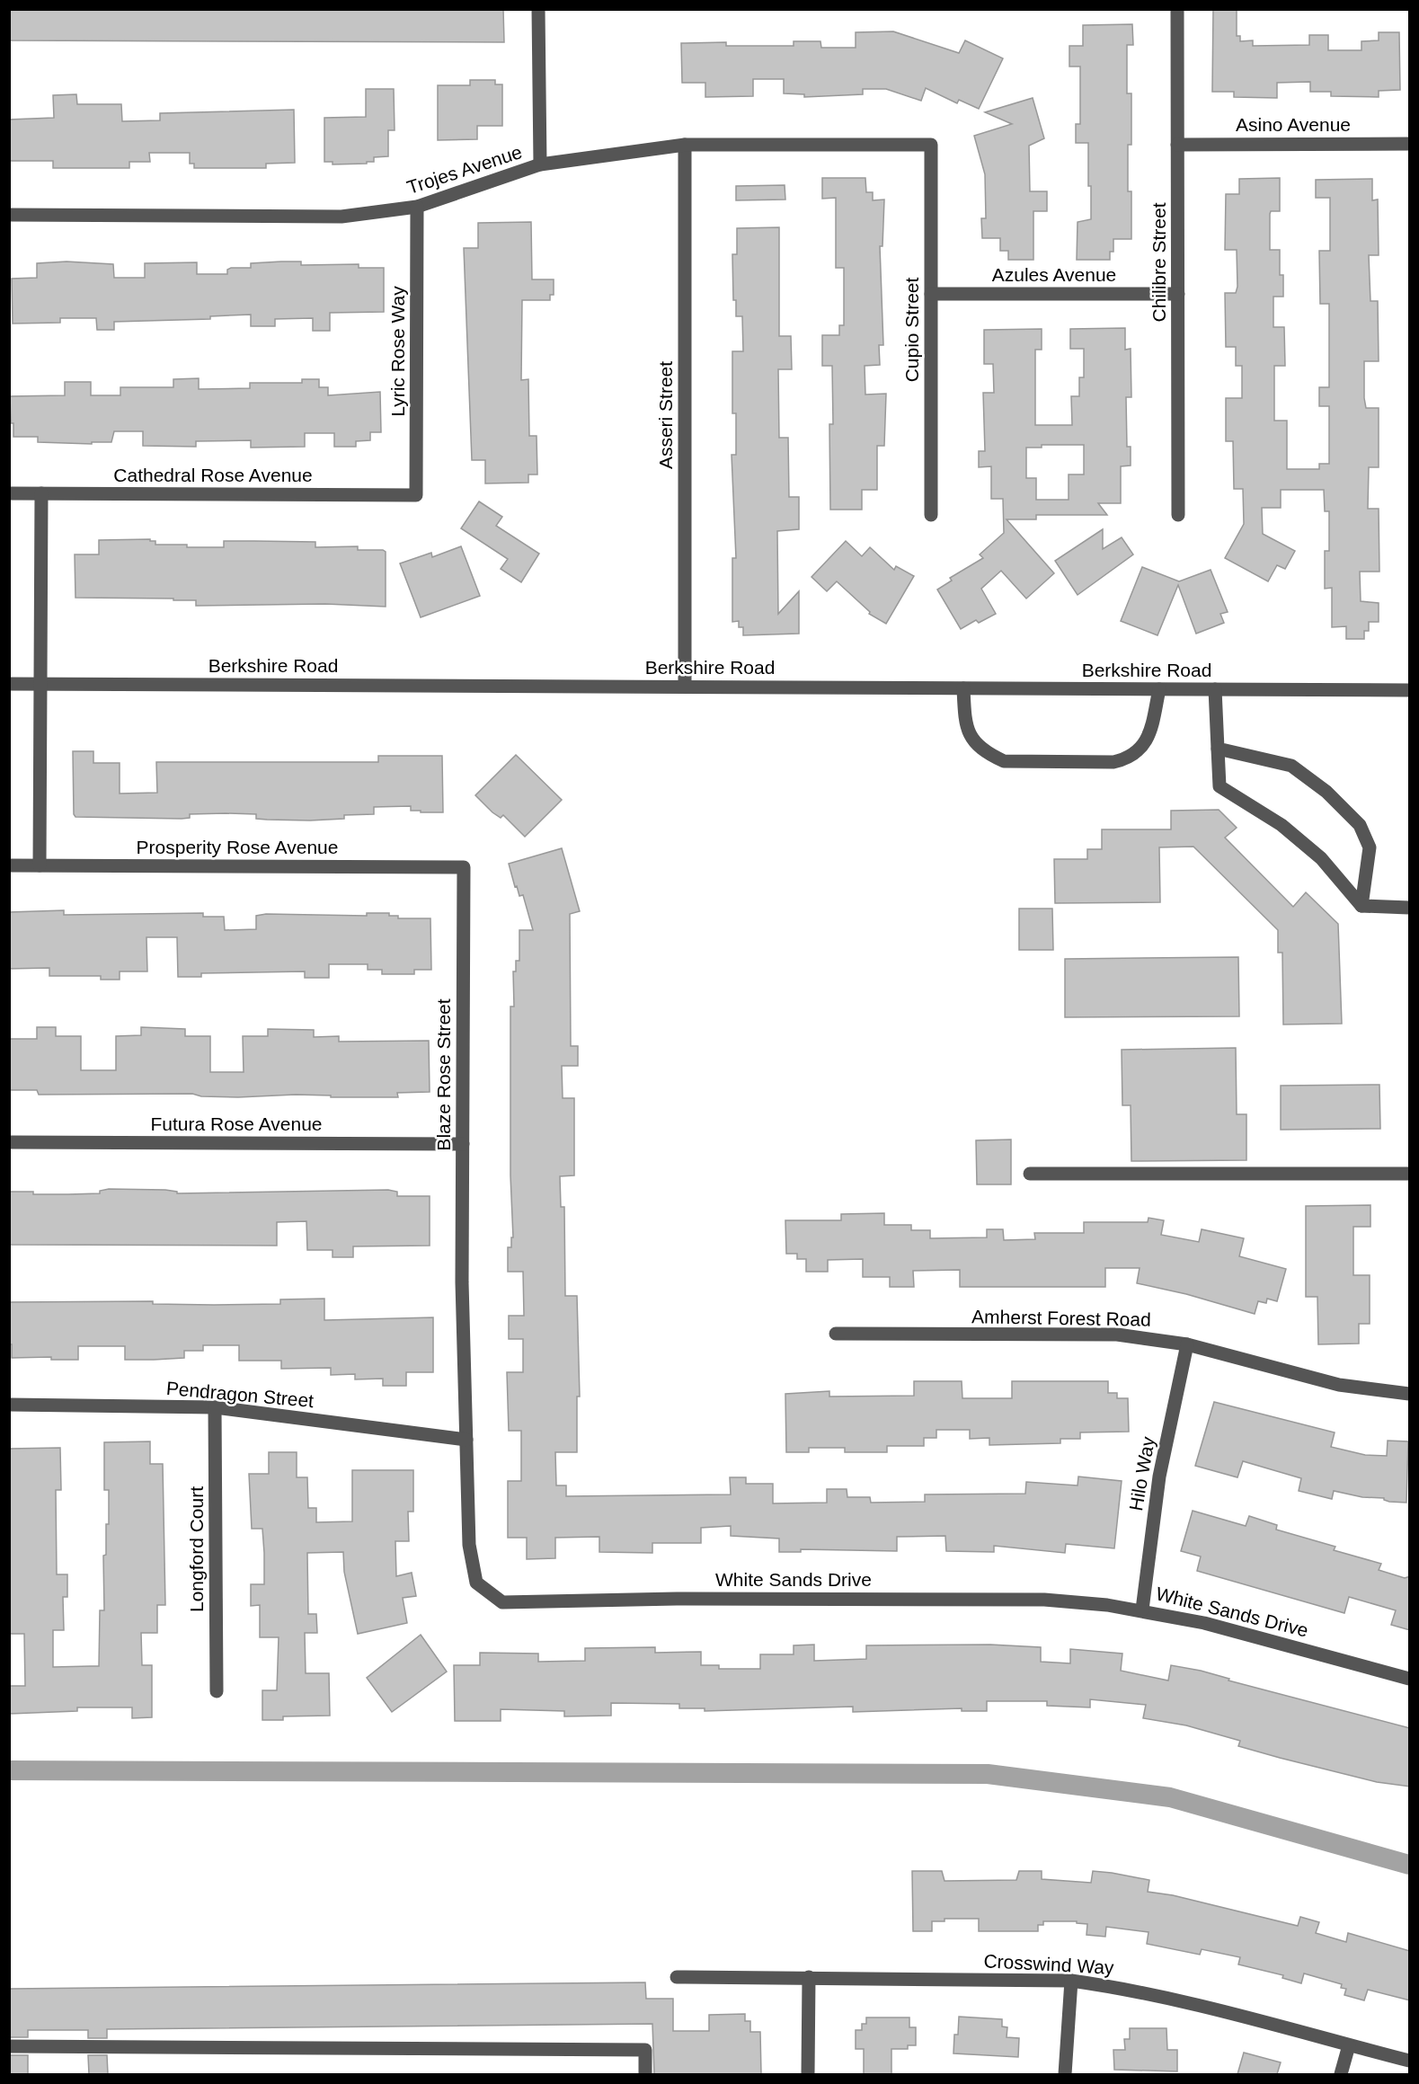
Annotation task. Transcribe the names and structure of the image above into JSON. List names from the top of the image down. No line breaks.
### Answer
{"streets":{"street":["Asino Avenue","Trojes Avenue","Chilibre Street","Azules Avenue","Cupio Street","Lyric Rose Way","Asseri Street","Cathedral Rose Avenue","Berkshire Road","Prosperity Rose Avenue","Blaze Rose Street","Futura Rose Avenue","Amherst Forest Road","Pendragon Street","Hilo Way","Longford Court","White Sands Drive","Crosswind Way"]},"crossings":[["Asino Avenue","Chilibre Street"],["Trojes Avenue","Cupio Street"],["Trojes Avenue","Lyric Rose Way"],["Trojes Avenue","Asseri Street"],["Chilibre Street","Azules Avenue"],["Azules Avenue","Cupio Street"],["Lyric Rose Way","Cathedral Rose Avenue"],["Asseri Street","Berkshire Road"],["Prosperity Rose Avenue","Blaze Rose Street"],["Blaze Rose Street","Futura Rose Avenue"],["Blaze Rose Street","White Sands Drive"],["Amherst Forest Road","Hilo Way"],["Pendragon Street","Longford Court"],["Pendragon Street","White Sands Drive"],["Hilo Way","White Sands Drive"]]}
